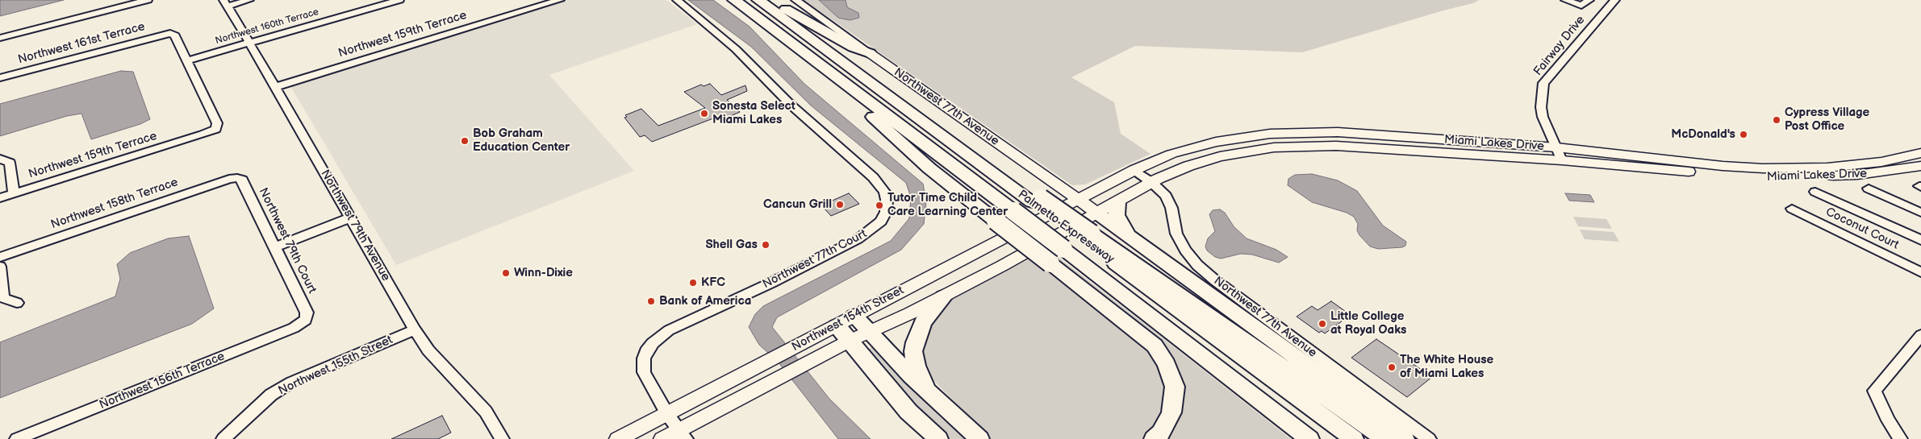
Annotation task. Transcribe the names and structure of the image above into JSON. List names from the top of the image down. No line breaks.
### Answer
{"streets":{"highway":["Palmetto Expressway"],"main road":["Northwest 77th Avenue","Miami Lakes Drive","Northwest 154th Street"],"street":["Northwest 160th Terrace","Northwest 159th Terrace","Northwest 161st Terrace","Fairway Drive","Northwest 158th Terrace","Northwest 79th Avenue","Coconut Court","Northwest 79th Court","Northwest 77th Court","Northwest 155th Street","Northwest 156th Terrace"]},"crossings":[["Northwest 160th Terrace","Northwest 159th Terrace"],["Northwest 160th Terrace","Northwest 161st Terrace"],["Northwest 160th Terrace","Northwest 79th Avenue"],["Northwest 159th Terrace","Northwest 161st Terrace"],["Northwest 159th Terrace","Northwest 79th Avenue"],["Fairway Drive","Miami Lakes Drive"],["Northwest 77th Avenue","Miami Lakes Drive"],["Northwest 77th Avenue","Northwest 154th Street"],["Miami Lakes Drive","Northwest 154th Street"],["Northwest 158th Terrace","Northwest 79th Court"],["Northwest 79th Avenue","Northwest 155th Street"],["Northwest 79th Court","Northwest 156th Terrace"],["Northwest 77th Court","Northwest 154th Street"]],"places":["Sonesta Select Miami Lakes","Cypress Village Post Office","McDonald's","Bob Graham Education Center","Cancun Grill","Tutor Time Child Care Learning Center","Shell Gas","Winn-Dixie","KFC","Bank of America","Little College at Royal Oaks","The White House of Miami Lakes"]}
